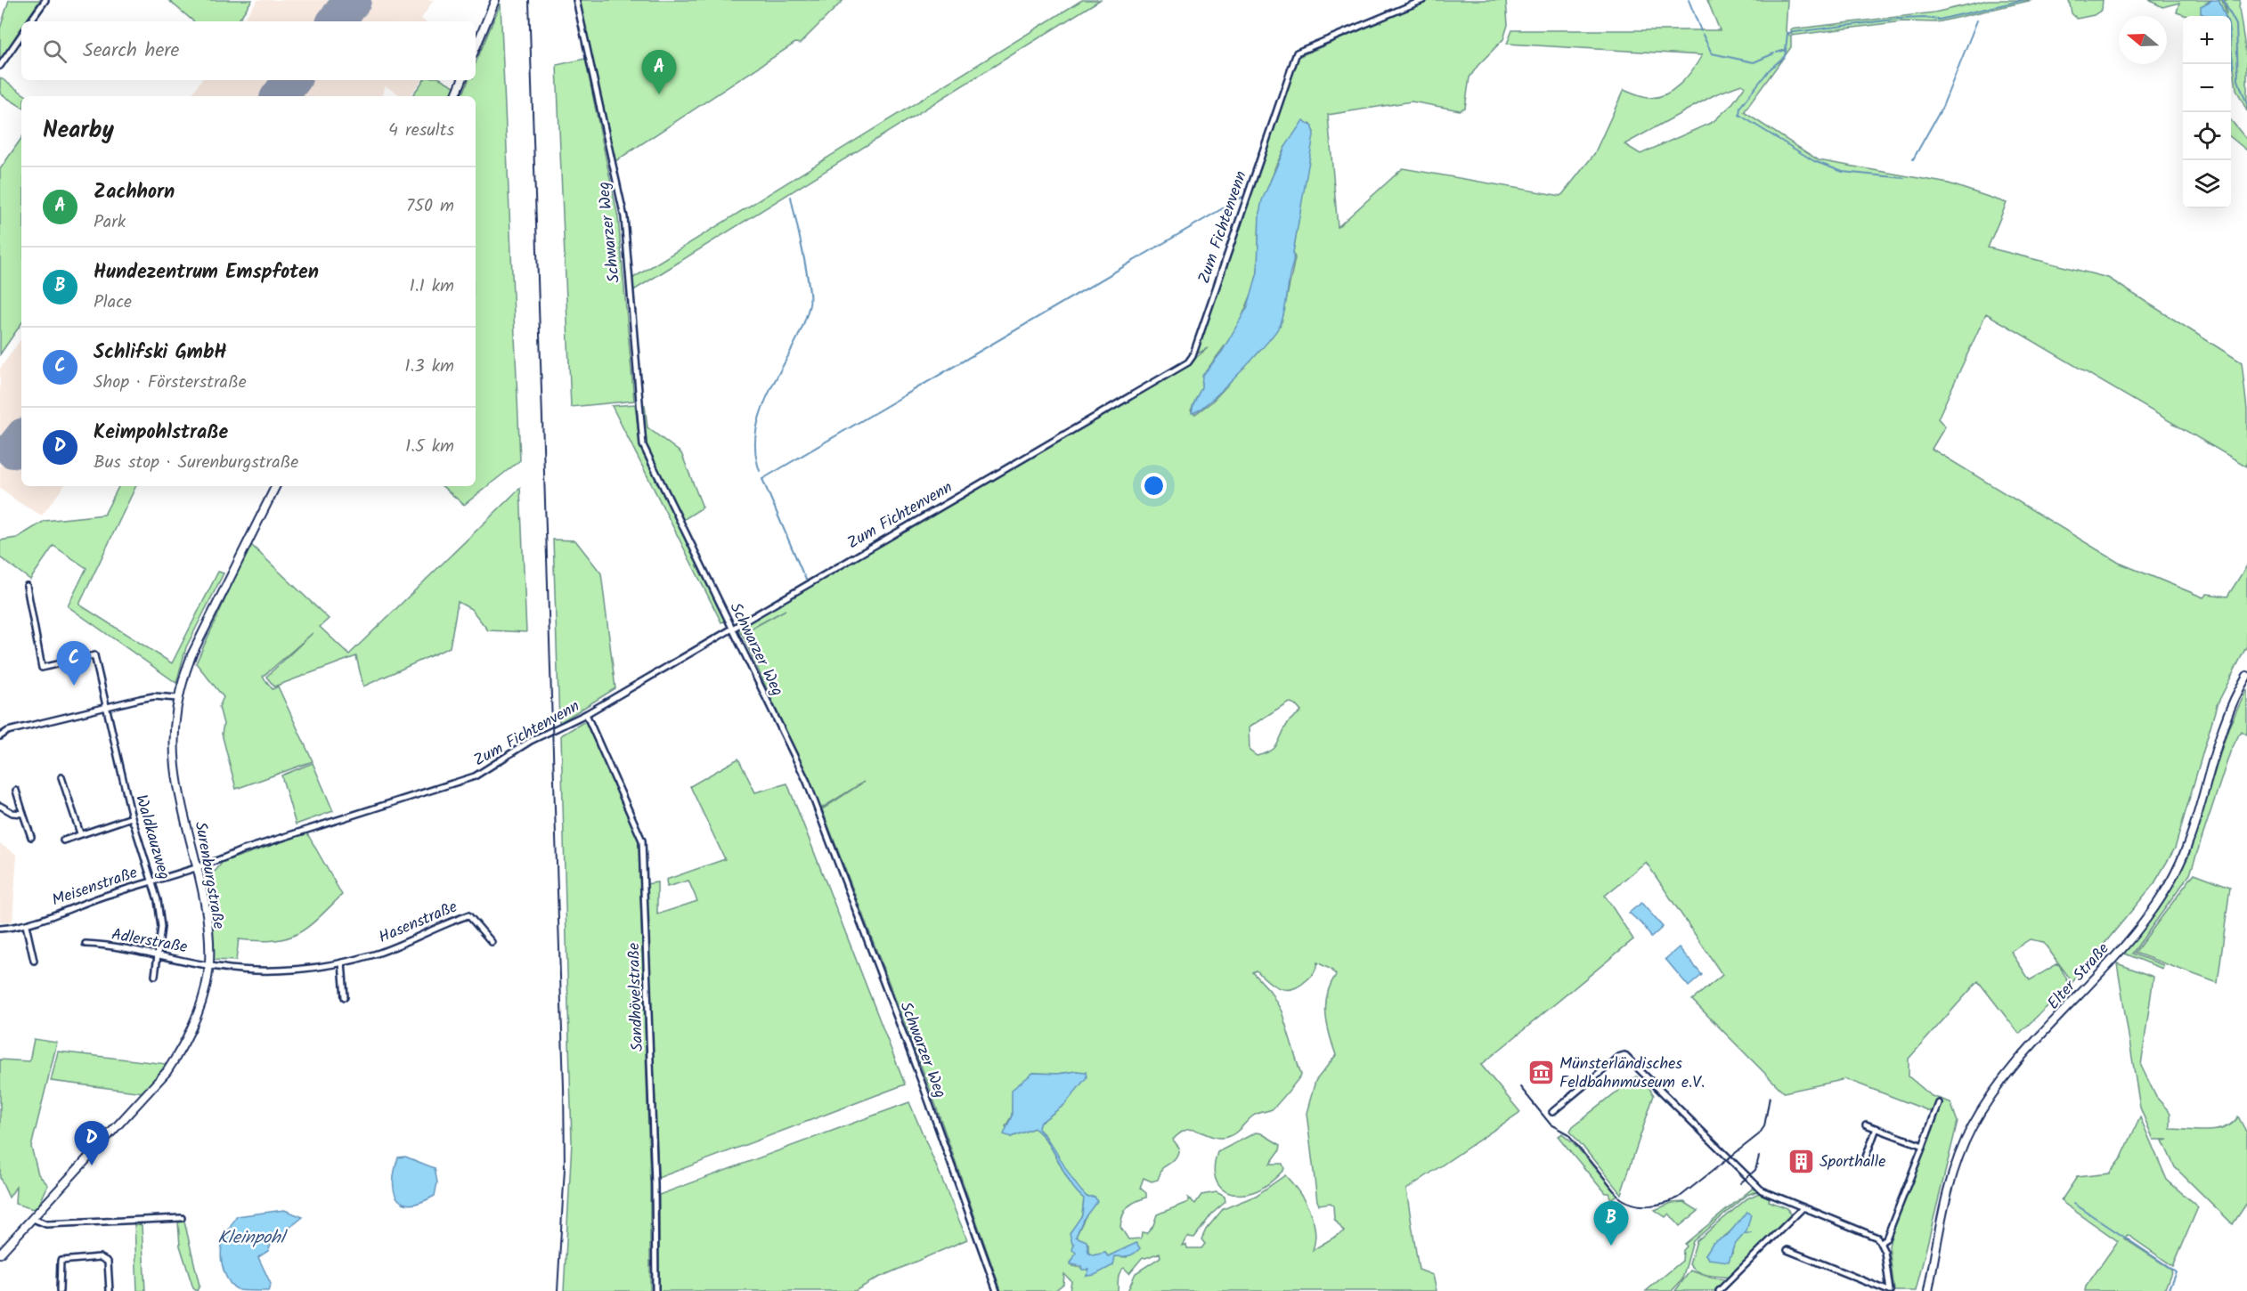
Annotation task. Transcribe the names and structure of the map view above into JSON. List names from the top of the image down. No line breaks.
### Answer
{"streets":{"street":["Zum Fichtenvenn","Schwarzer Weg","Waldkauzweg","Surenburgstraße","Meisenstraße","Hasenstraße","Adlerstraße","Elter Straße","Sandhövelstraße"]},"crossings":[["Zum Fichtenvenn","Schwarzer Weg"],["Zum Fichtenvenn","Surenburgstraße"],["Zum Fichtenvenn","Meisenstraße"],["Zum Fichtenvenn","Sandhövelstraße"],["Waldkauzweg","Meisenstraße"],["Waldkauzweg","Adlerstraße"],["Surenburgstraße","Meisenstraße"],["Surenburgstraße","Hasenstraße"],["Surenburgstraße","Adlerstraße"],["Hasenstraße","Adlerstraße"]],"water":["Kleinpohl"],"places":{"museum":["Münsterländisches Feldbahnmuseum e.V."],"building":["Sporthalle"]},"north":"left","page":{"map_buttons":["+","−"],"search":"Search here","pins":["A","C","D","B"],"heading":["Nearby","4 results"],"list":[{"mark":"A","name":"Zachhorn","note":"Park","value":"750 m"},{"mark":"B","name":"Hundezentrum Emspfoten","note":"Place","value":"1.1 km"},{"mark":"C","name":"Schlifski GmbH","note":"Shop · Försterstraße","value":"1.3 km"},{"mark":"D","name":"Keimpohlstraße","note":"Bus stop · Surenburgstraße","value":"1.5 km"}]}}
